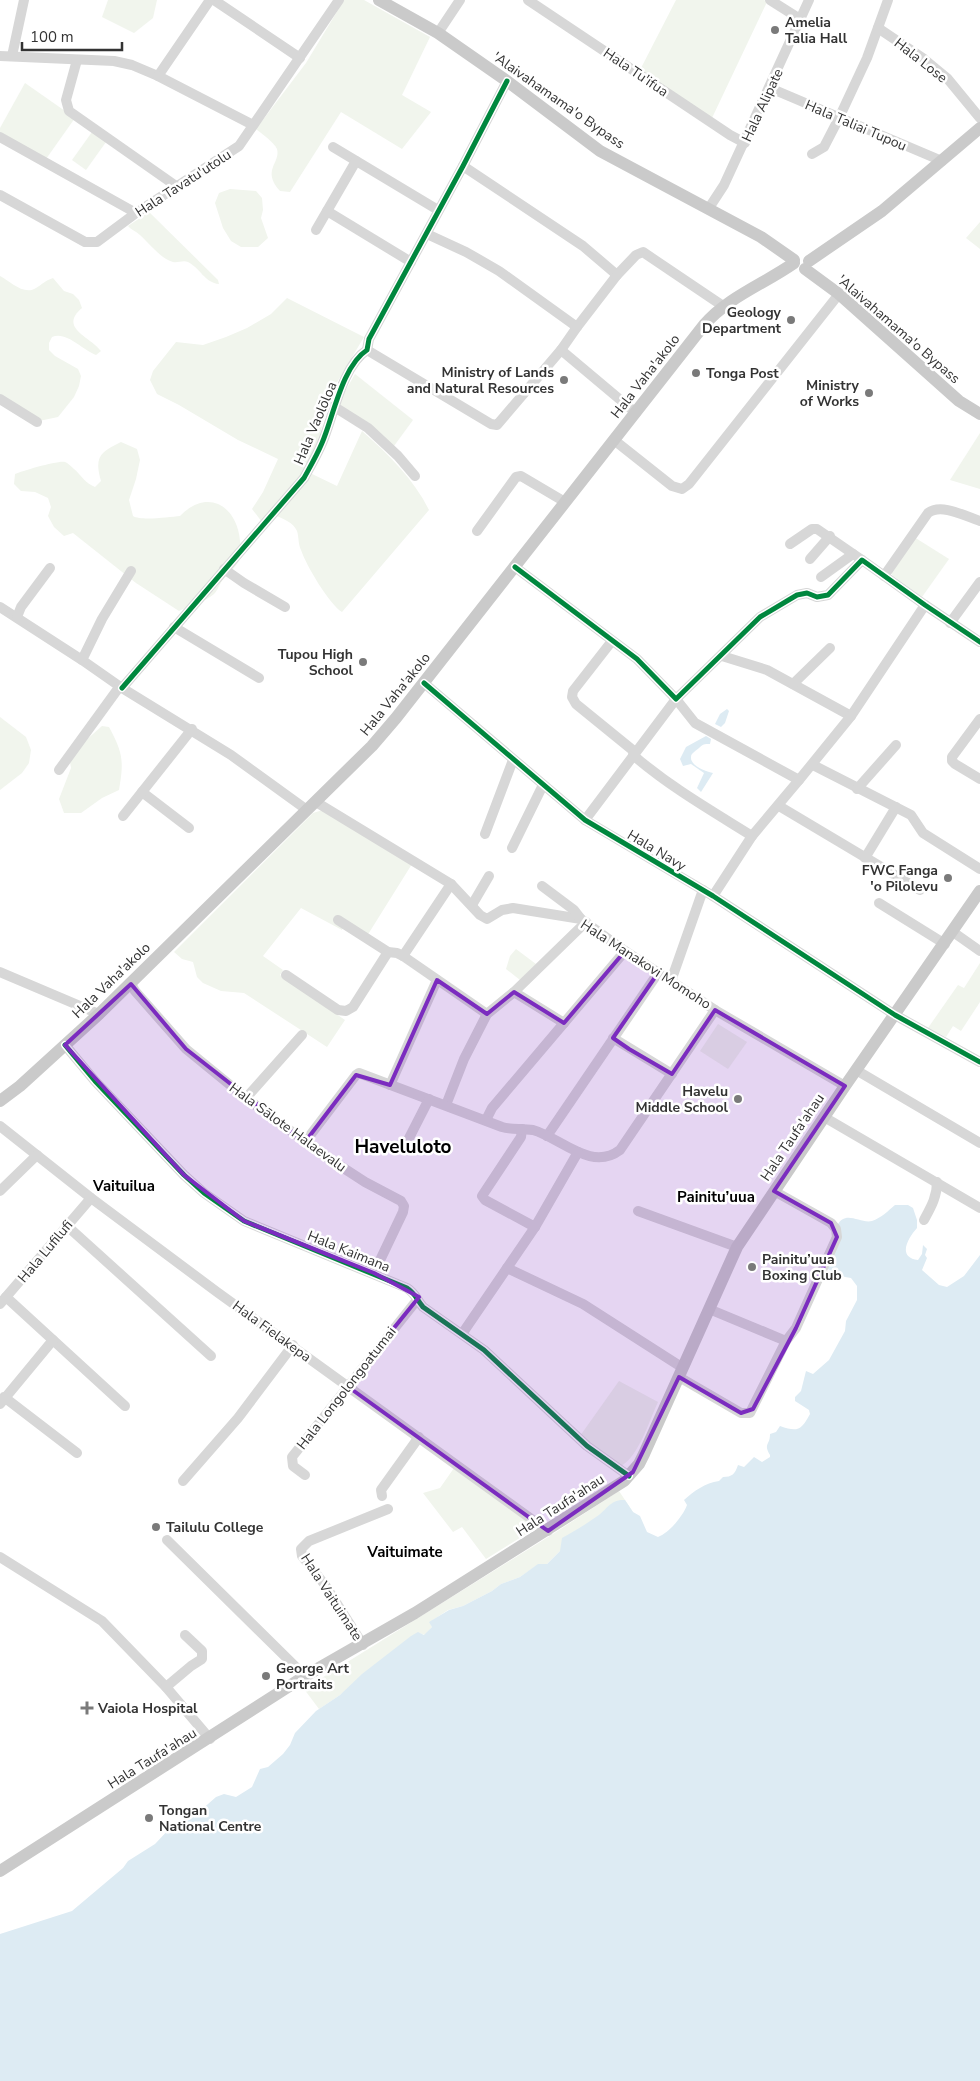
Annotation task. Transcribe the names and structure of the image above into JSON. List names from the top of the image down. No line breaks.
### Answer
{"streets":{"main road":["'Alaivahamama'o Bypass","Hala Vaha'akolo","Hala Taufa'ahau"],"street":["Hala Lose","Hala Tu'ifua","Hala Alipate","Hala Taliai Tupou","Hala Tavatu'utolu","Hala Vaolōloa","Hala Navy","Hala Manakovi Momoho","Hala Sālote Halaevalu","Hala Lufilufi","Hala Kaimana","Hala Fielakepa","Hala Longolongoatumai","Hala Vaituimate"]},"crossings":[["Hala Tu'ifua","Hala Alipate"],["'Alaivahamama'o Bypass","Hala Alipate"],["'Alaivahamama'o Bypass","Hala Vaha'akolo"],["'Alaivahamama'o Bypass","Hala Vaolōloa"],["Hala Alipate","Hala Taliai Tupou"],["Hala Taliai Tupou","Hala Vaha'akolo"],["Hala Vaha'akolo","Hala Navy"],["Hala Vaha'akolo","Hala Manakovi Momoho"],["Hala Vaha'akolo","Hala Sālote Halaevalu"],["Hala Vaha'akolo","Hala Kaimana"],["Hala Navy","Hala Taufa'ahau"],["Hala Manakovi Momoho","Hala Taufa'ahau"],["Hala Sālote Halaevalu","Hala Kaimana"],["Hala Taufa'ahau","Hala Kaimana"],["Hala Taufa'ahau","Hala Fielakepa"],["Hala Taufa'ahau","Hala Vaituimate"],["Hala Lufilufi","Hala Fielakepa"],["Hala Kaimana","Hala Longolongoatumai"],["Hala Fielakepa","Hala Longolongoatumai"]],"districts":["Haveluloto","Vaituilua","Painitu’uua","Vaituimate"],"places":{"other":["Amelia Talia Hall","Geology Department","Tonga Post","Ministry of Lands and Natural Resources","Ministry of Works","Tupou High School","FWC Fanga 'o Pilolevu","Havelu Middle School","Painitu’uua Boxing Club","Tailulu College","George Art Portraits","Tongan National Centre"],"health":["Vaiola Hospital"]},"scale_bar":"100 m"}
